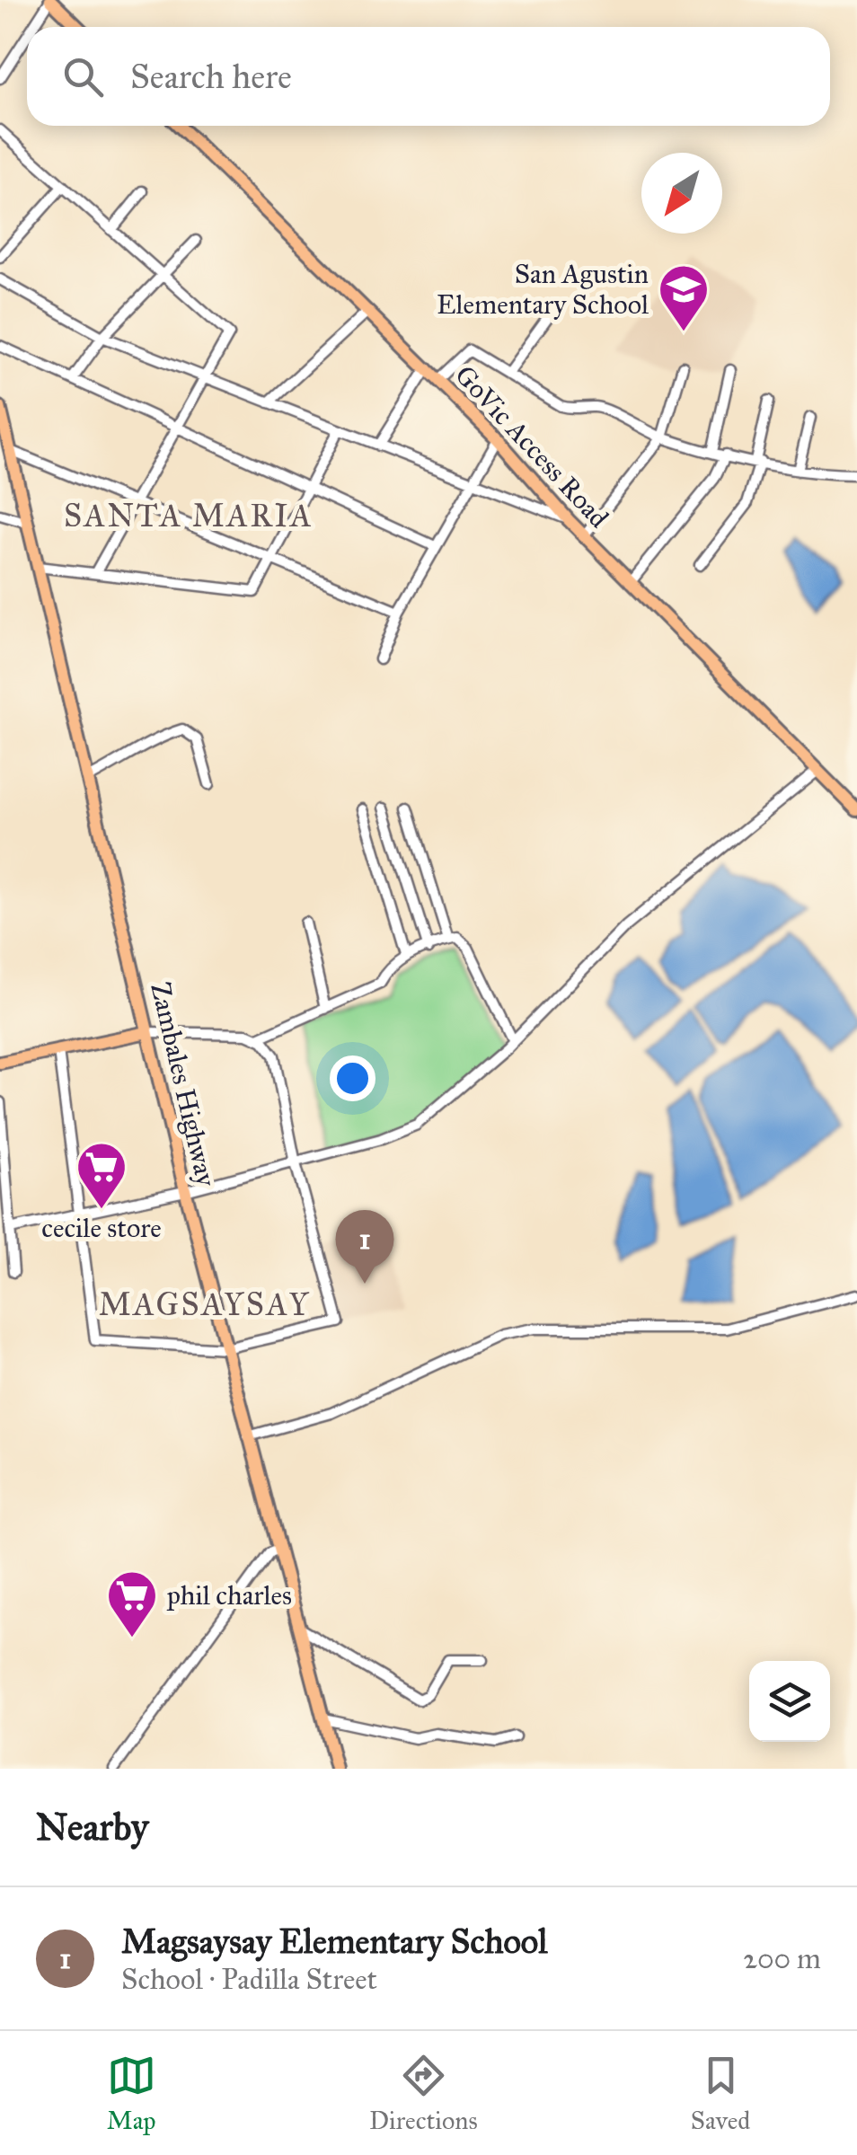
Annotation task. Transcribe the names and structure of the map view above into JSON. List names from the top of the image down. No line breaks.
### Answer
{"streets":{"main road":["GoVic Access Road","Zambales Highway"]},"districts":["SANTA MARIA","MAGSAYSAY"],"places":{"school or university":["San Agustin Elementary School"],"supermarket":["cecile store","phil charles"]},"north":"bottom left","page":{"search":"Search here","pins":"1","heading":"Nearby","list":[{"mark":"1","name":"Magsaysay Elementary School","note":"School · Padilla Street","value":"200 m"}],"nav":["Map","Directions","Saved"]}}
